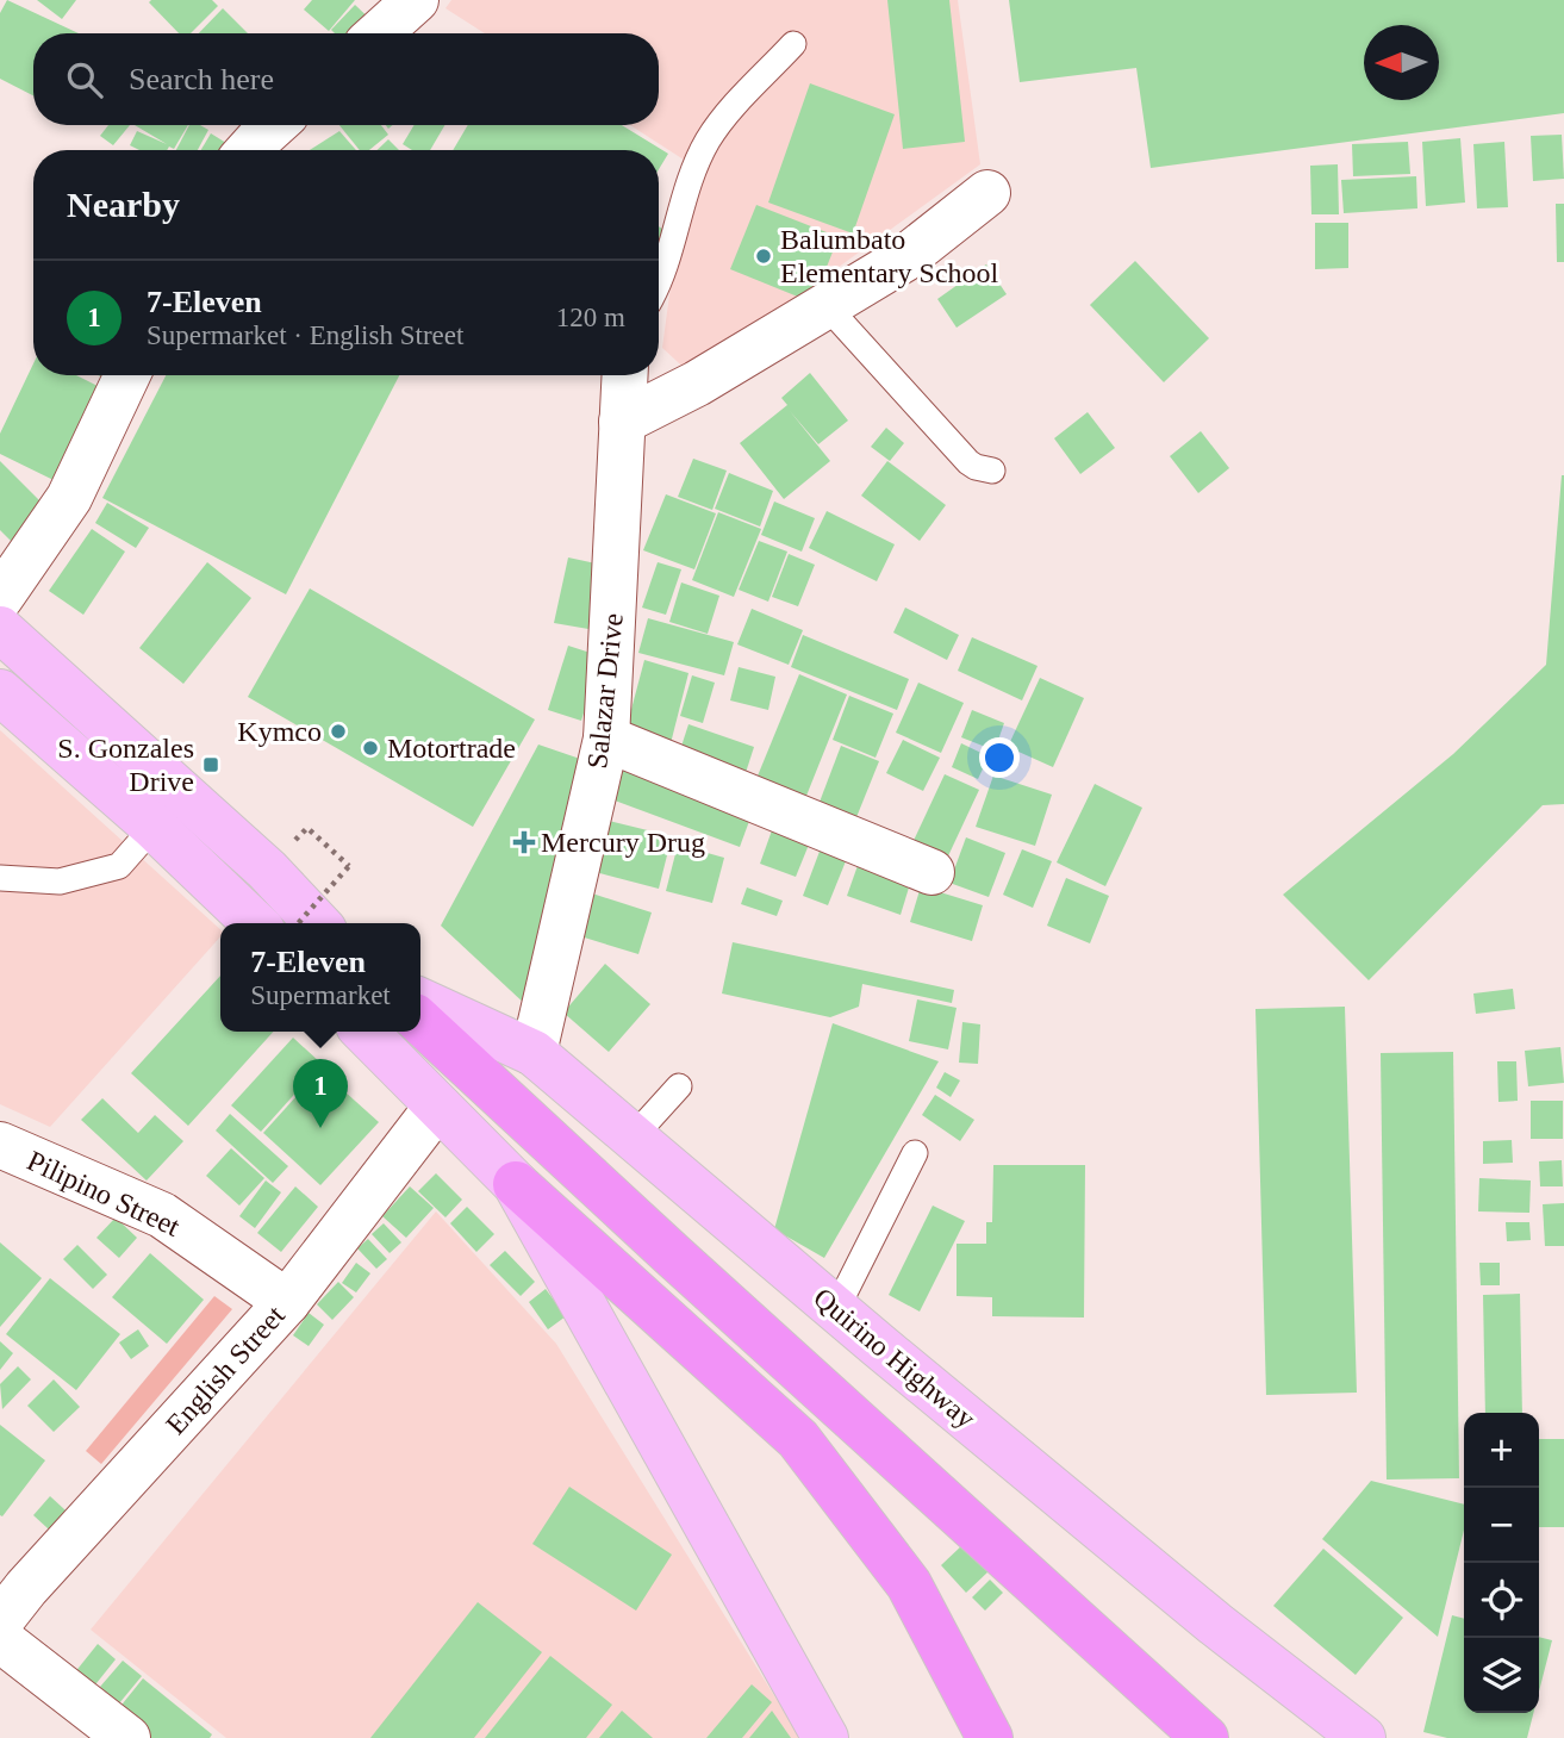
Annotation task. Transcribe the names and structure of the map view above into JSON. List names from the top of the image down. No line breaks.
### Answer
{"streets":{"main road":["Quirino Highway"],"street":["Salazar Drive","Pilipino Street","English Street"]},"crossings":[["Salazar Drive","Quirino Highway"],["Pilipino Street","English Street"]],"places":{"other":["Balumbato Elementary School","Kymco","Motortrade"],"transit":["S. Gonzales Drive"],"health":["Mercury Drug"]},"north":"left","page":{"search":"Search here","heading":"Nearby","list":[{"mark":"1","name":"7-Eleven","note":"Supermarket · English Street","value":"120 m"}],"popup":["7-Eleven","Supermarket"],"pins":"1","map_buttons":["+","−"]}}
